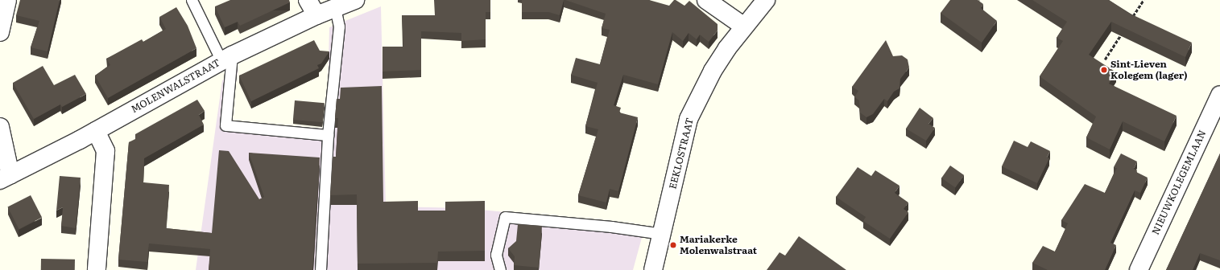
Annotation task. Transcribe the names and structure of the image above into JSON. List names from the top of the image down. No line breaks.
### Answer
{"streets":{"street":["MOLENWALSTRAAT","EEKLOSTRAAT","NIEUWKOLEGEMLAAN"]},"places":["Sint-Lieven Kolegem (lager)","Mariakerke Molenwalstraat"]}
